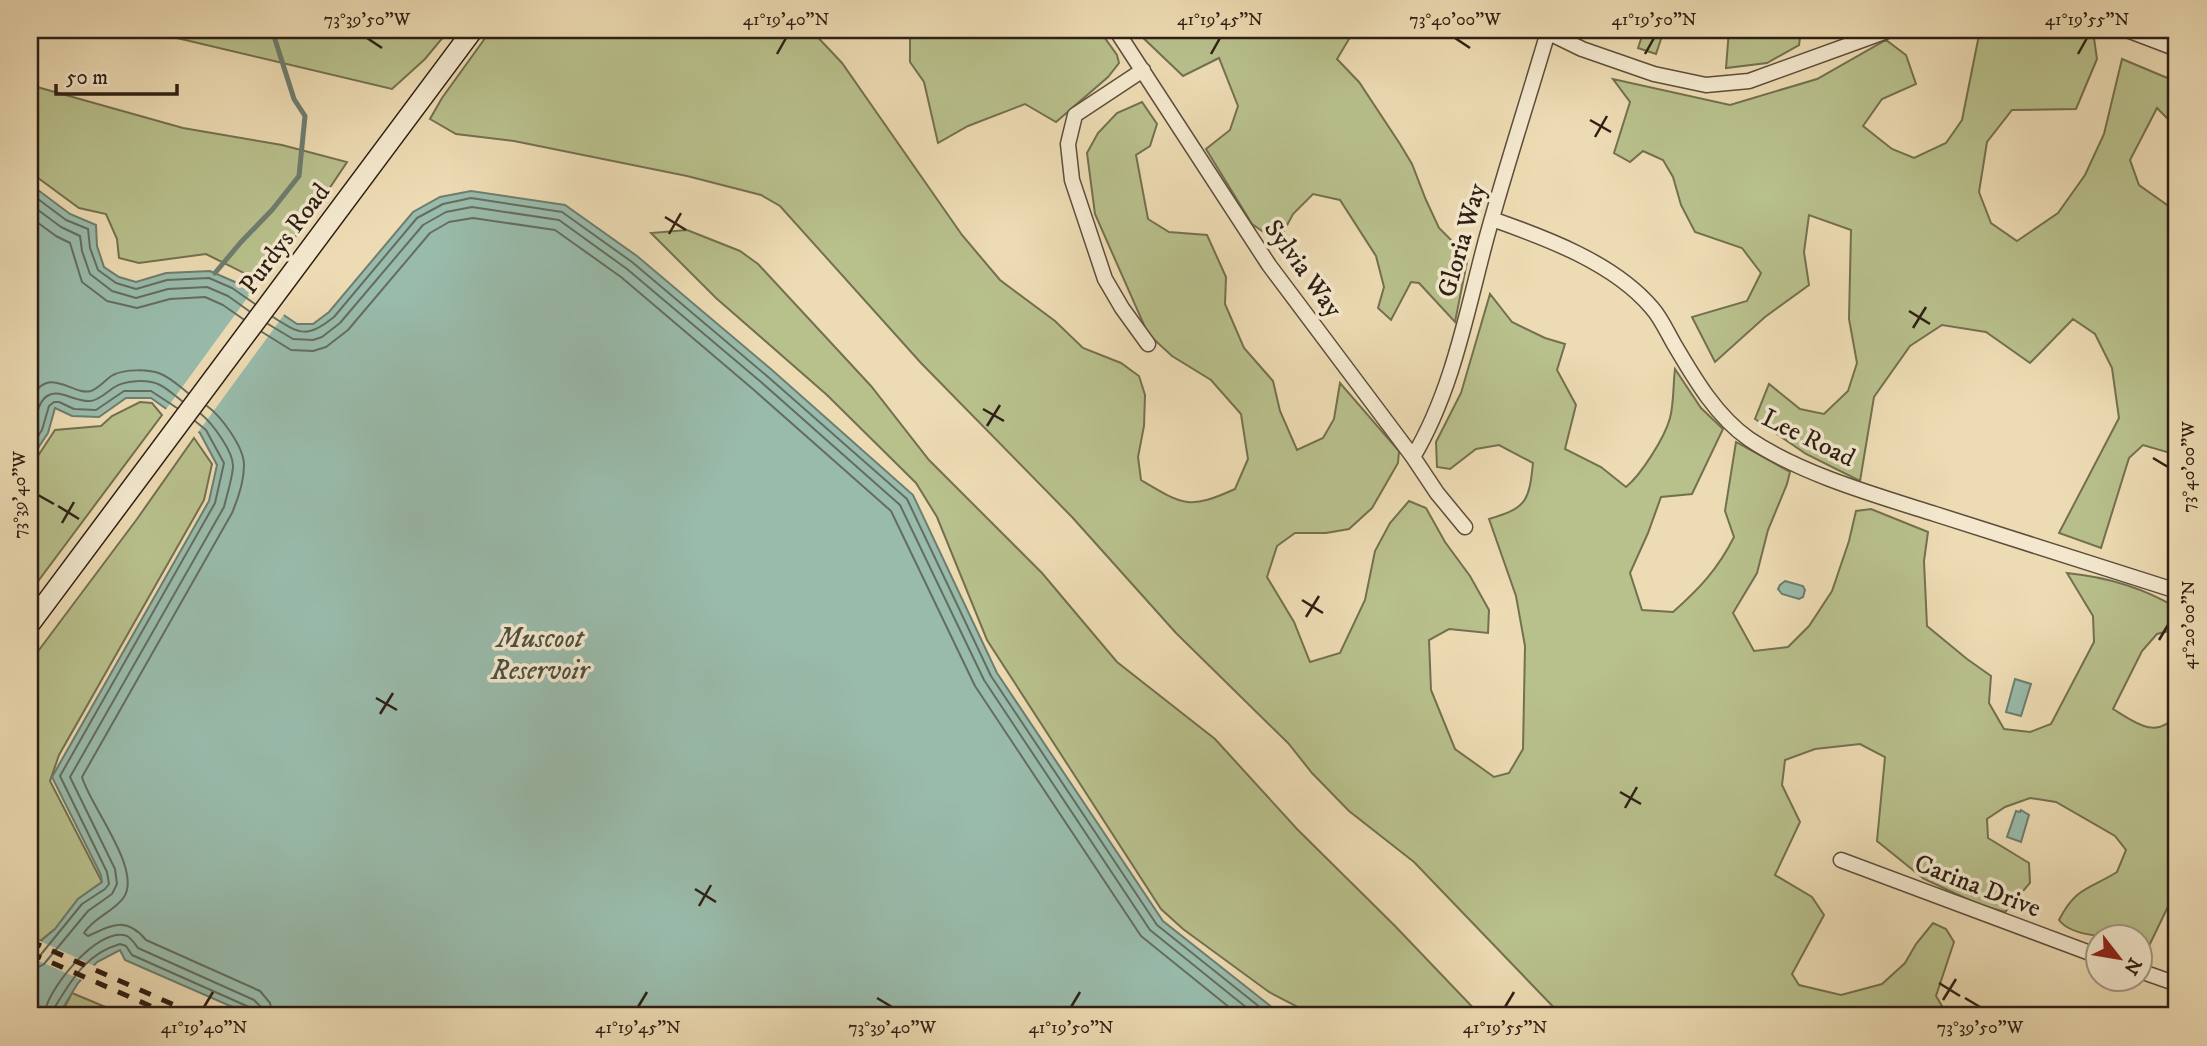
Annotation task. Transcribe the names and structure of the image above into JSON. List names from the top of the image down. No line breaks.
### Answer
{"streets":{"main road":["Purdys Road"],"street":["Gloria Way","Sylvia Way","Lee Road","Carina Drive"]},"crossings":[["Gloria Way","Sylvia Way"],["Gloria Way","Lee Road"]],"water":["Muscoot Reservoir"],"scale_bar":"50 m","north":"bottom right","coordinates":["73°39'50\"W","41°19'40\"N","41°19'45\"N","73°40'00\"W","41°19'50\"N","41°19'55\"N","73°39'40\"W","41°20'00\"N"]}
